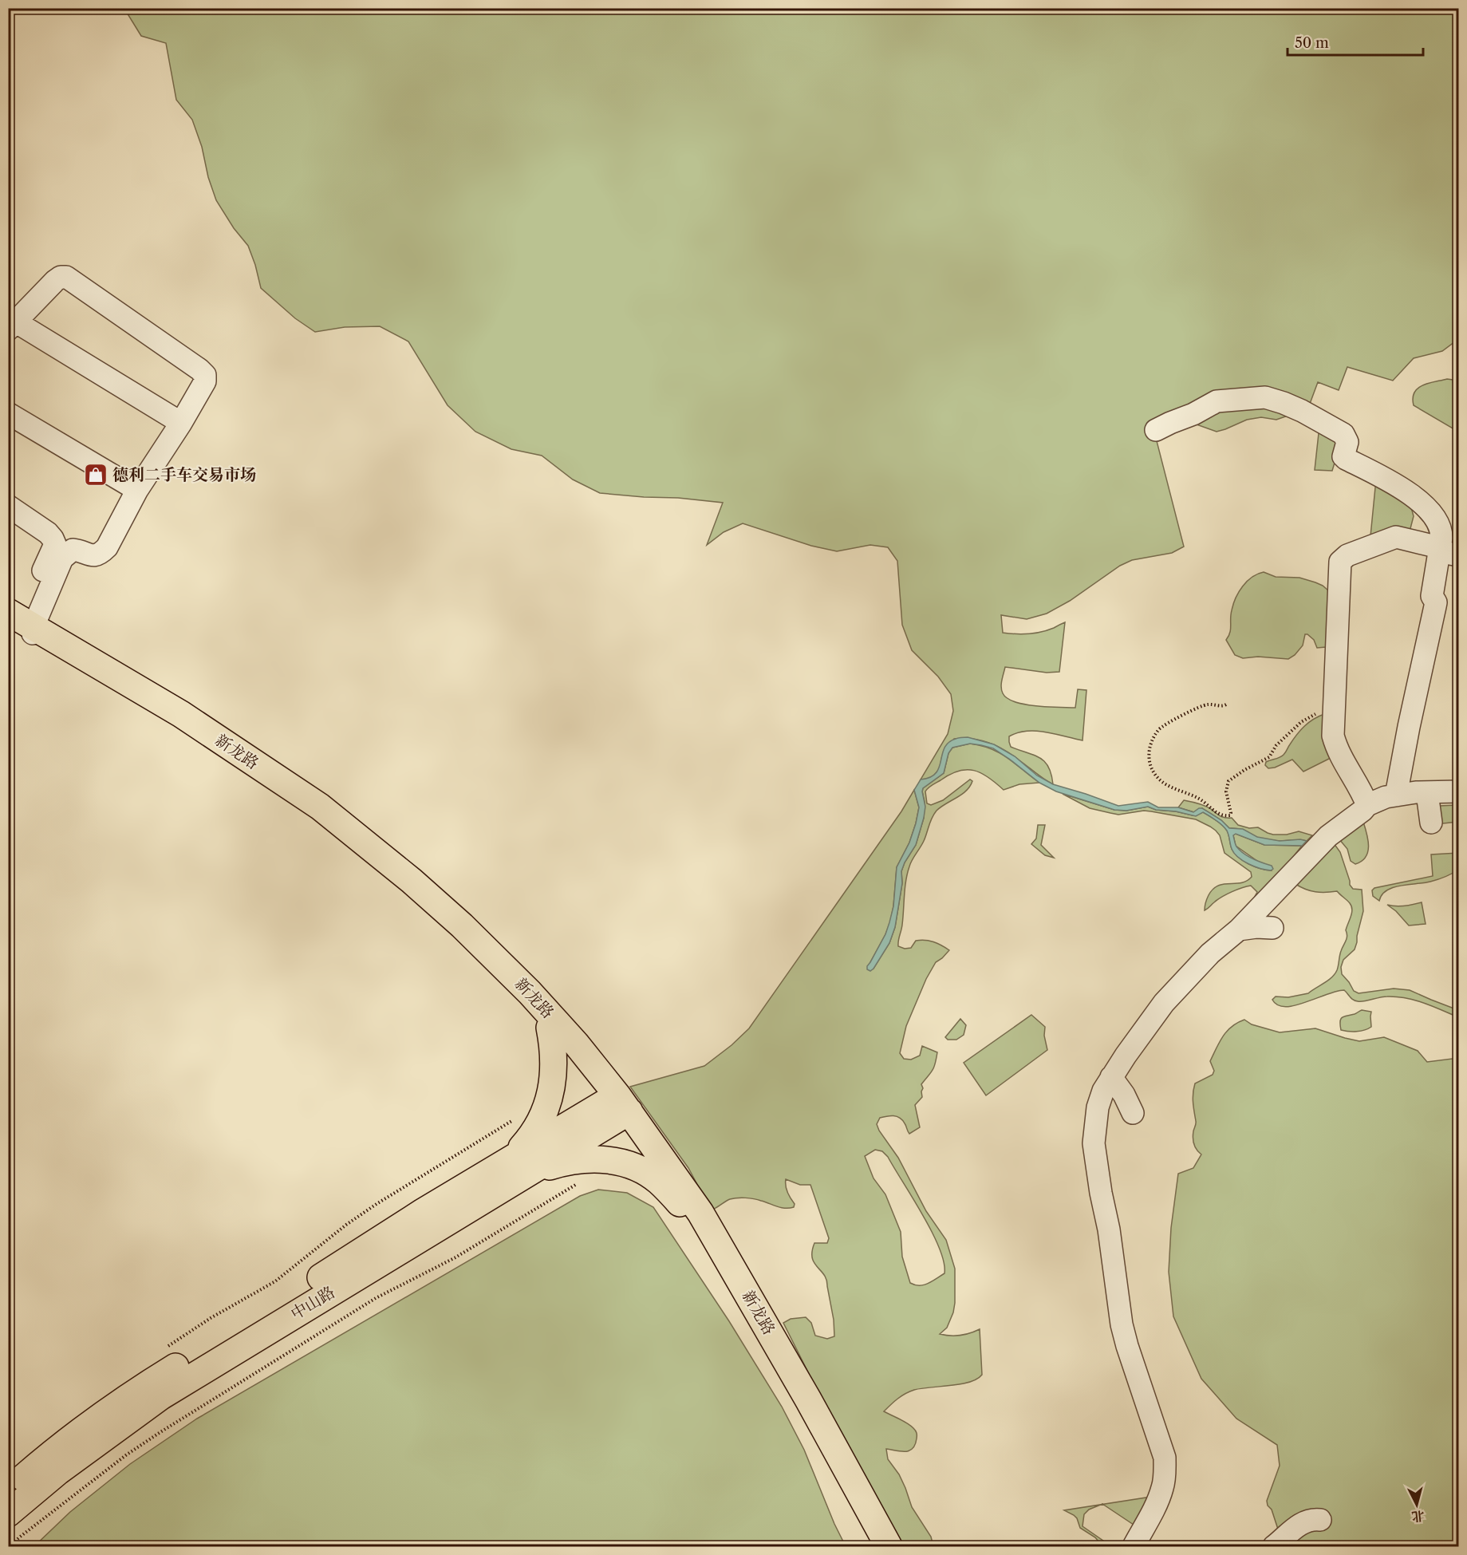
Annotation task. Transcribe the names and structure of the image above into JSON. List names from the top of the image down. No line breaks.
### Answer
{"streets":{"main road":["新龙路","中山路"]},"crossings":[["新龙路","中山路"]],"places":{"shop":["德利二手车交易市场"]},"scale_bar":"50 m","north":"bottom"}
